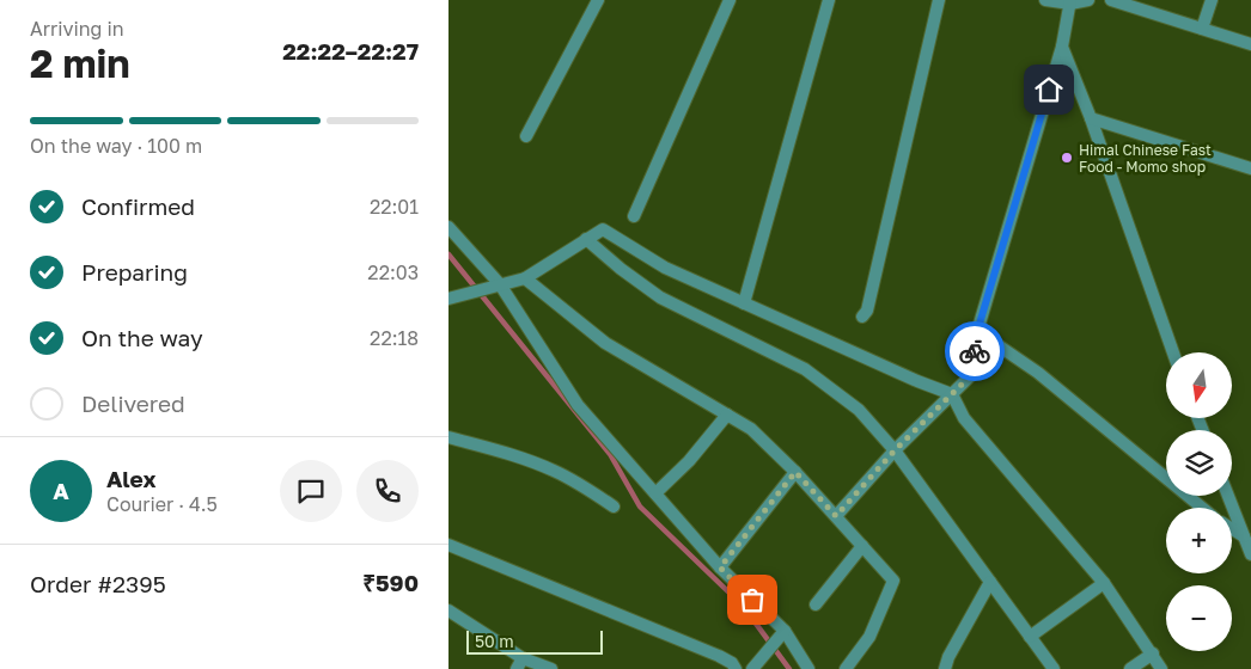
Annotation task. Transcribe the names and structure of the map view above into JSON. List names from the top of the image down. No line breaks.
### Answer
{"places":["Himal Chinese Fast Food - Momo shop"],"scale_bar":"50 m","north":"bottom","page":{"heading":["2 min","Arriving in","22:22–22:27"],"panel":["Alex","Courier · 4.5","Order #2395","₹590"],"bar":"On the way · 100 m","list":[["Confirmed","22:01"],["Preparing","22:03"],["On the way","22:18"],"Delivered"],"map_buttons":["+","−"],"round":"A","scale":"50 m"}}
